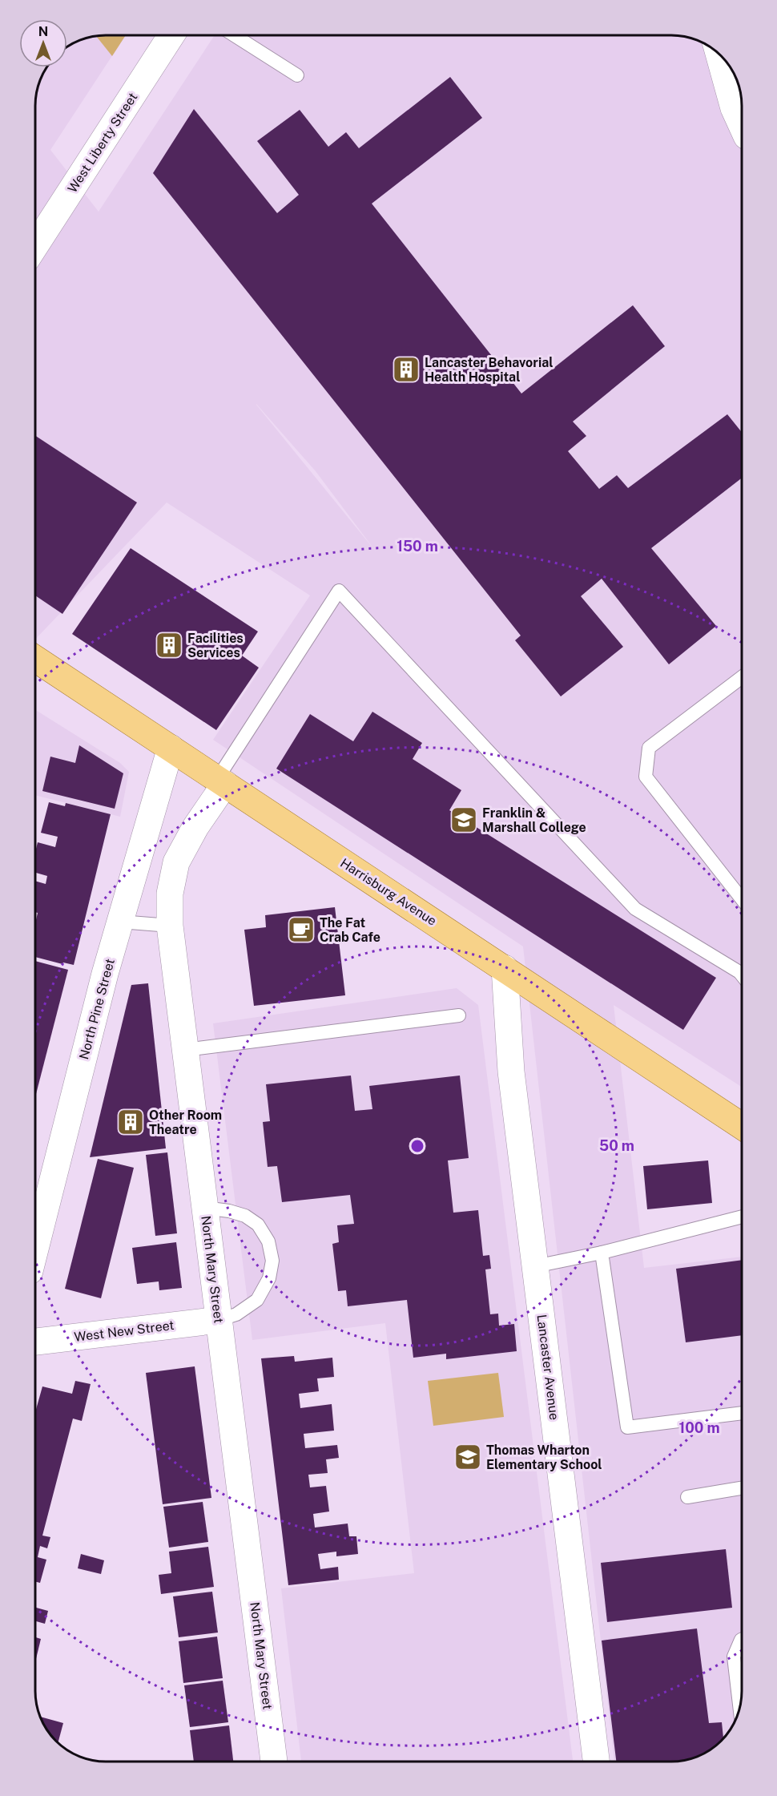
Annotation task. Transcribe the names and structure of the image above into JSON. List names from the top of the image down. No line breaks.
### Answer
{"streets":{"main road":["Harrisburg Avenue"],"street":["West Liberty Street","North Pine Street","North Mary Street","West New Street","Lancaster Avenue"]},"crossings":[["Harrisburg Avenue","North Pine Street"],["Harrisburg Avenue","North Mary Street"],["Harrisburg Avenue","Lancaster Avenue"],["North Mary Street","West New Street"]],"places":{"building":["Lancaster Behavorial Health Hospital","Facilities Services","Other Room Theatre"],"school or university":["Franklin & Marshall College","Thomas Wharton Elementary School"],"cafe":["The Fat Crab Cafe"]},"north":"top","rings":["150 m","50 m","100 m"]}
